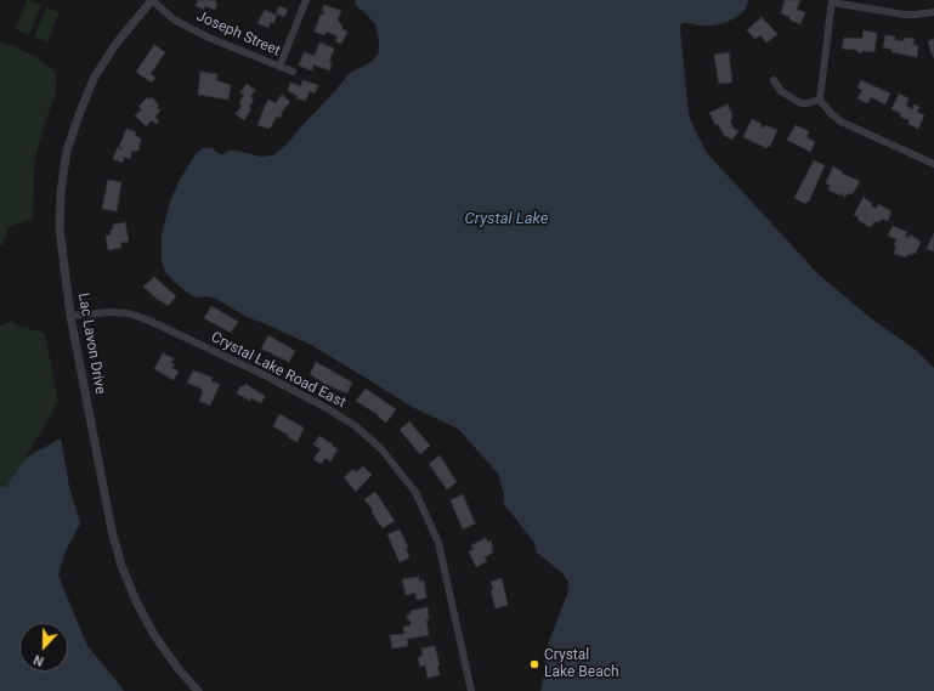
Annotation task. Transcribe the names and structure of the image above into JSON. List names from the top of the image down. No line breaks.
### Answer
{"streets":{"street":["Joseph Street","Lac Lavon Drive","Crystal Lake Road East"]},"crossings":[["Joseph Street","Lac Lavon Drive"],["Lac Lavon Drive","Crystal Lake Road East"]],"water":["Crystal Lake"],"places":["Crystal Lake Beach"],"north":"bottom"}
